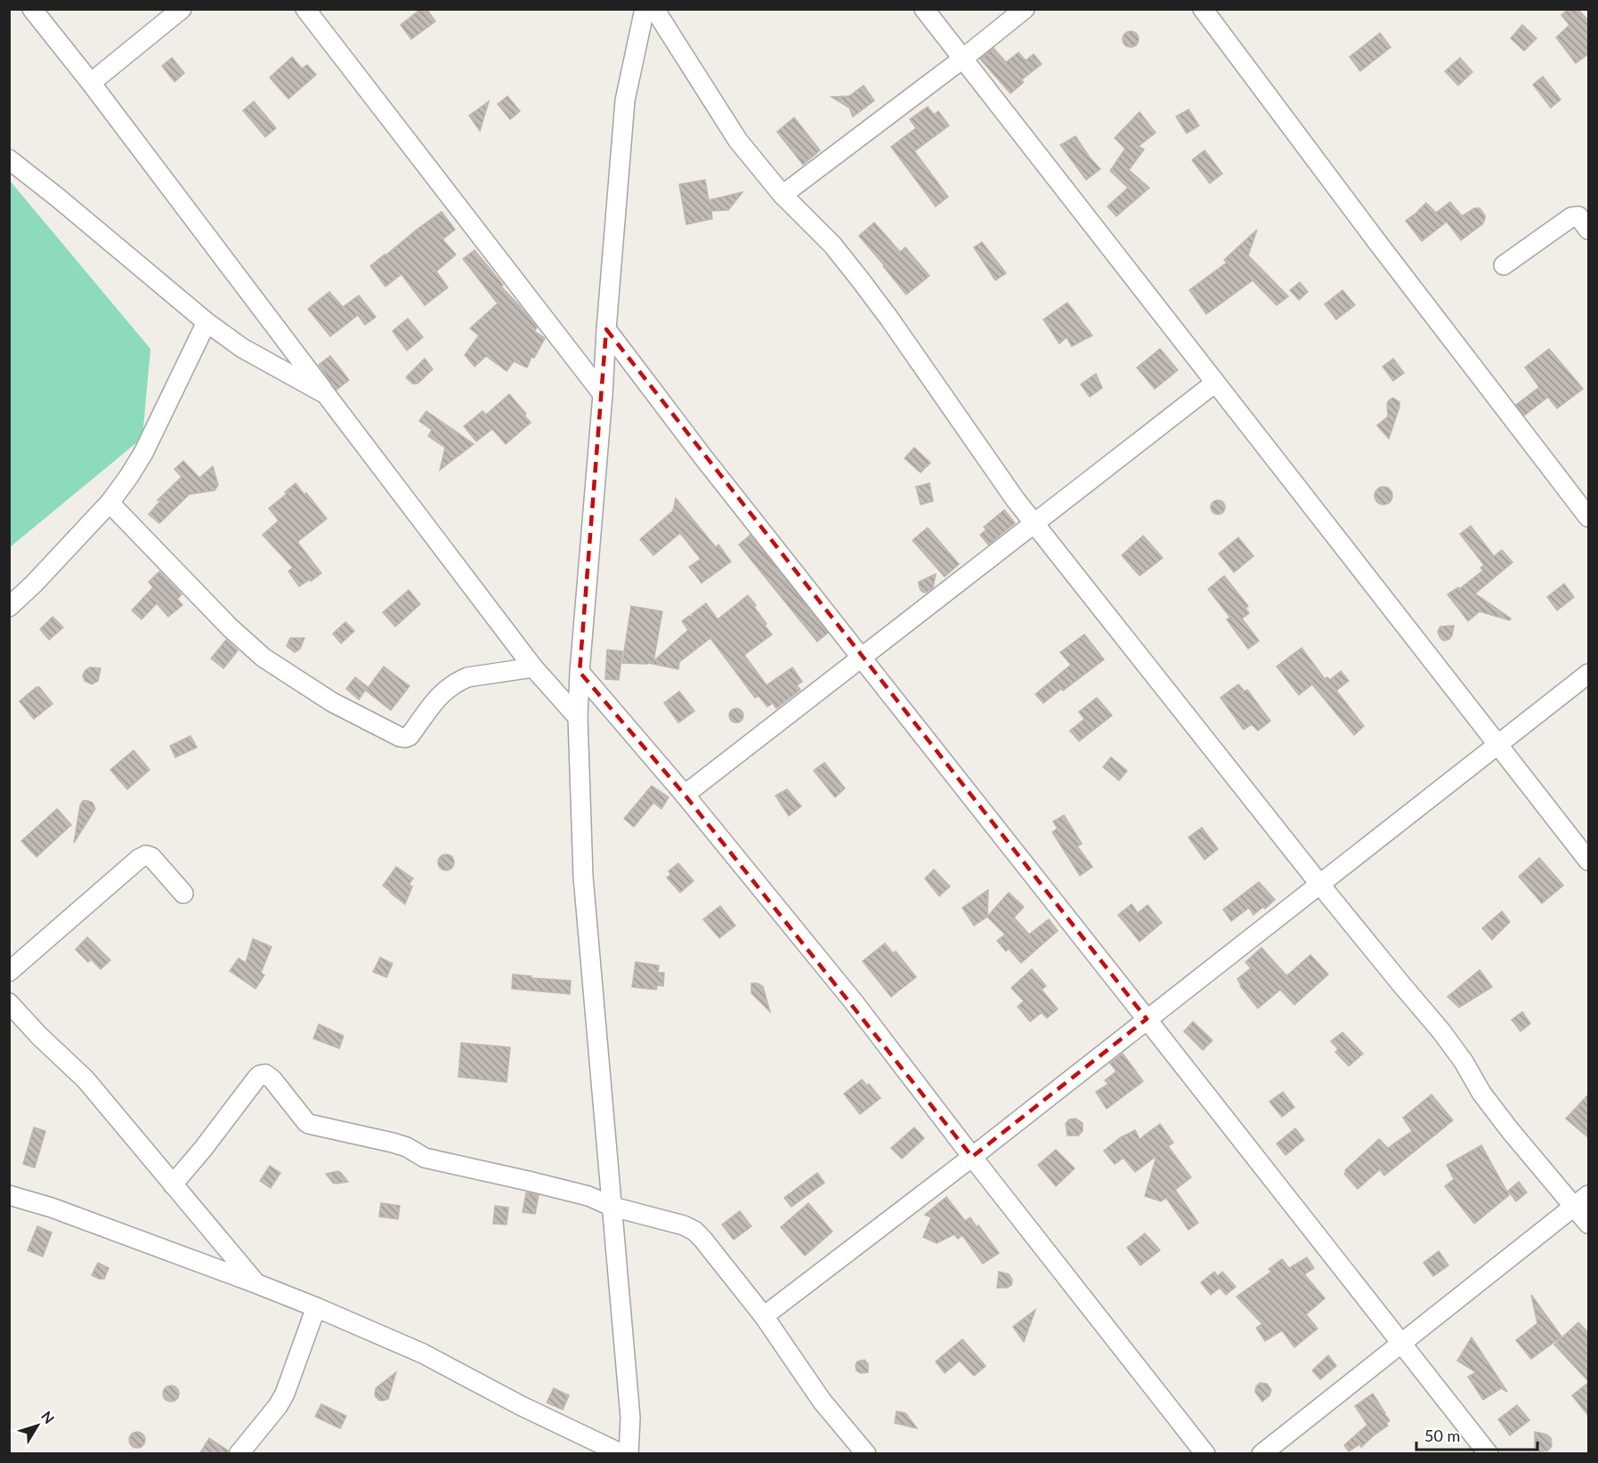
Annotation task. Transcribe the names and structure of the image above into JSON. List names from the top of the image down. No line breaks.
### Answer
{"scale_bar":"50 m","north":"top right"}
